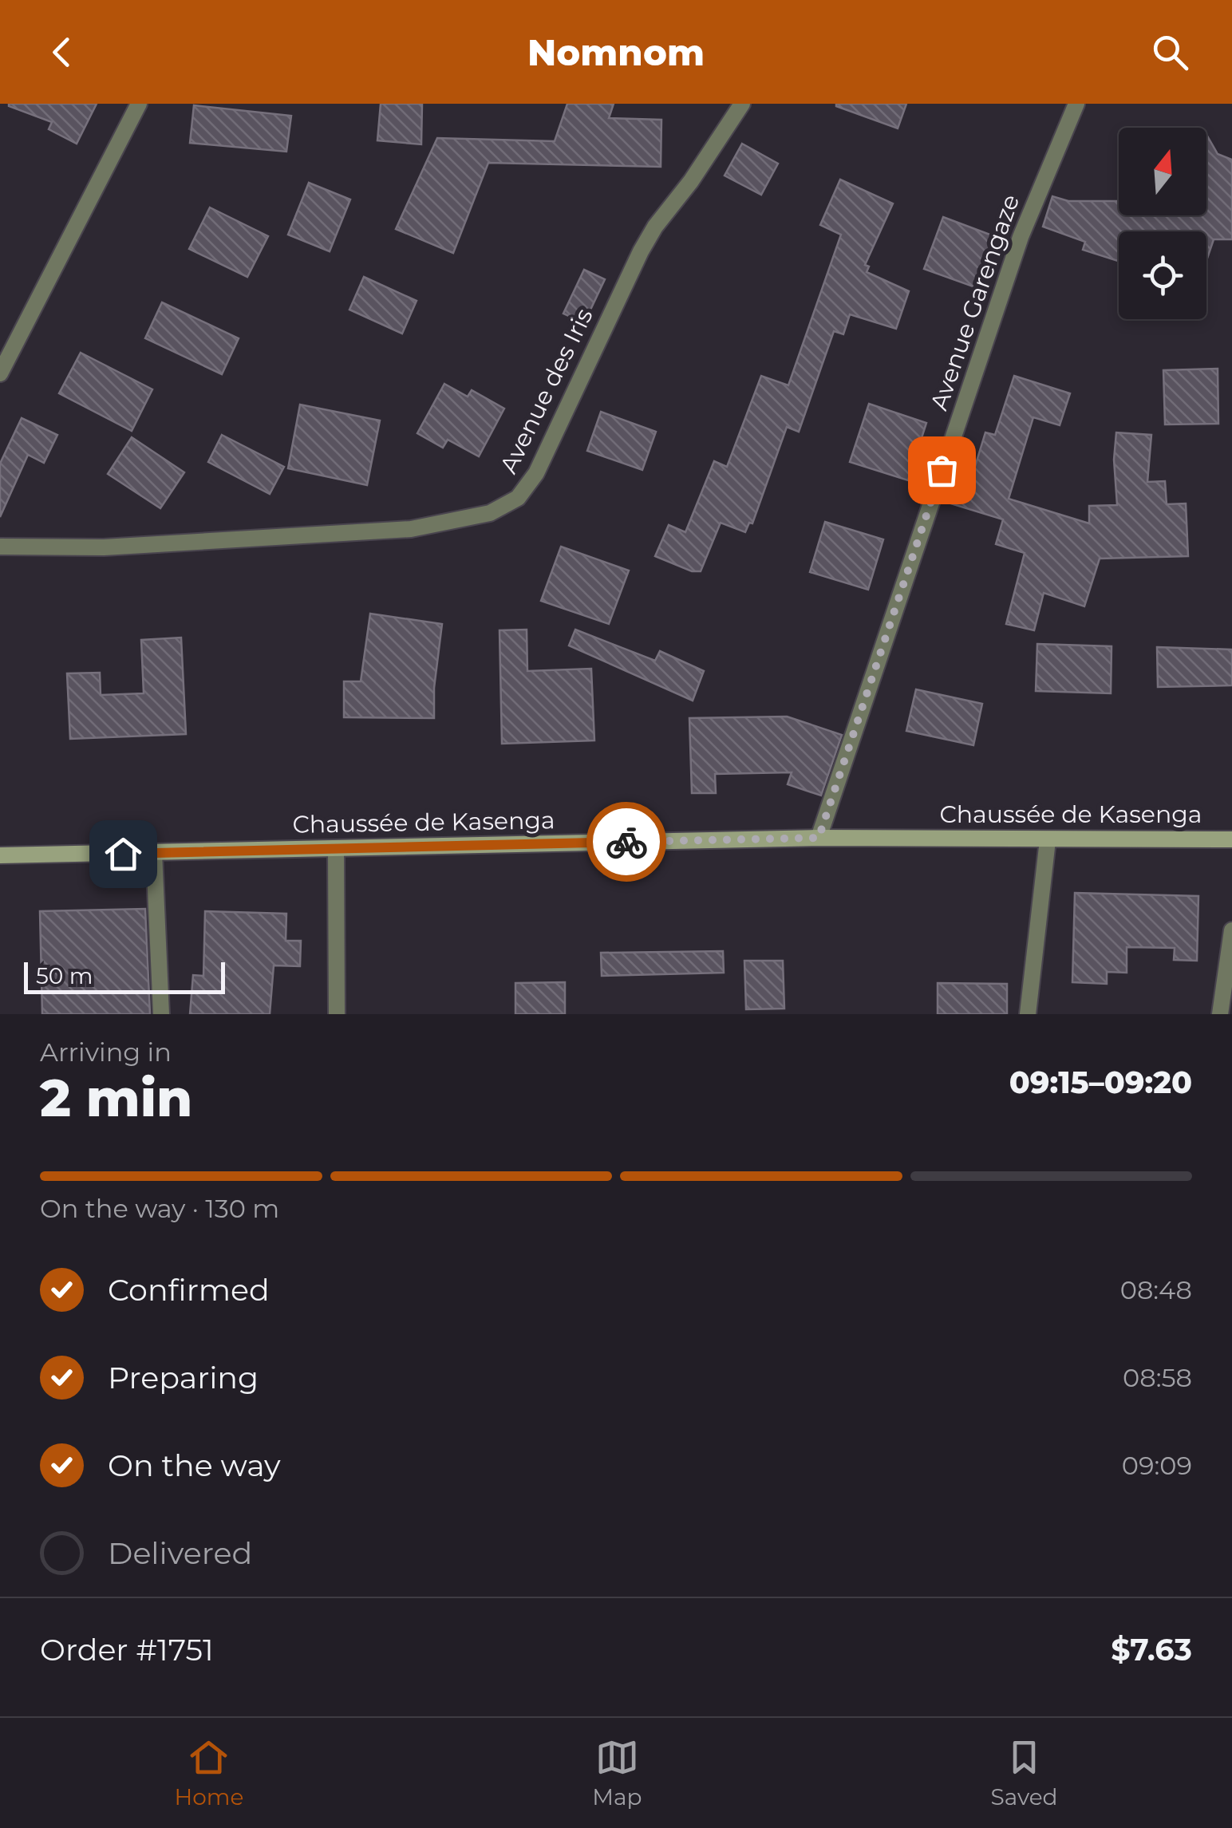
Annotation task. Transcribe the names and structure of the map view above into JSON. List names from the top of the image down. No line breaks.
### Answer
{"streets":{"main road":["Chaussée de Kasenga"],"street":["Avenue Garengaze","Avenue des Iris"]},"crossings":[["Avenue Garengaze","Chaussée de Kasenga"]],"scale_bar":"50 m","north":"top","page":{"header":"Nomnom","scale":"50 m","heading":["2 min","Arriving in","09:15–09:20"],"panel":["Order #1751","$7.63"],"bar":"On the way · 130 m","list":[["Confirmed","08:48"],["Preparing","08:58"],["On the way","09:09"],"Delivered"],"tabs":["Home","Map","Saved"]}}
